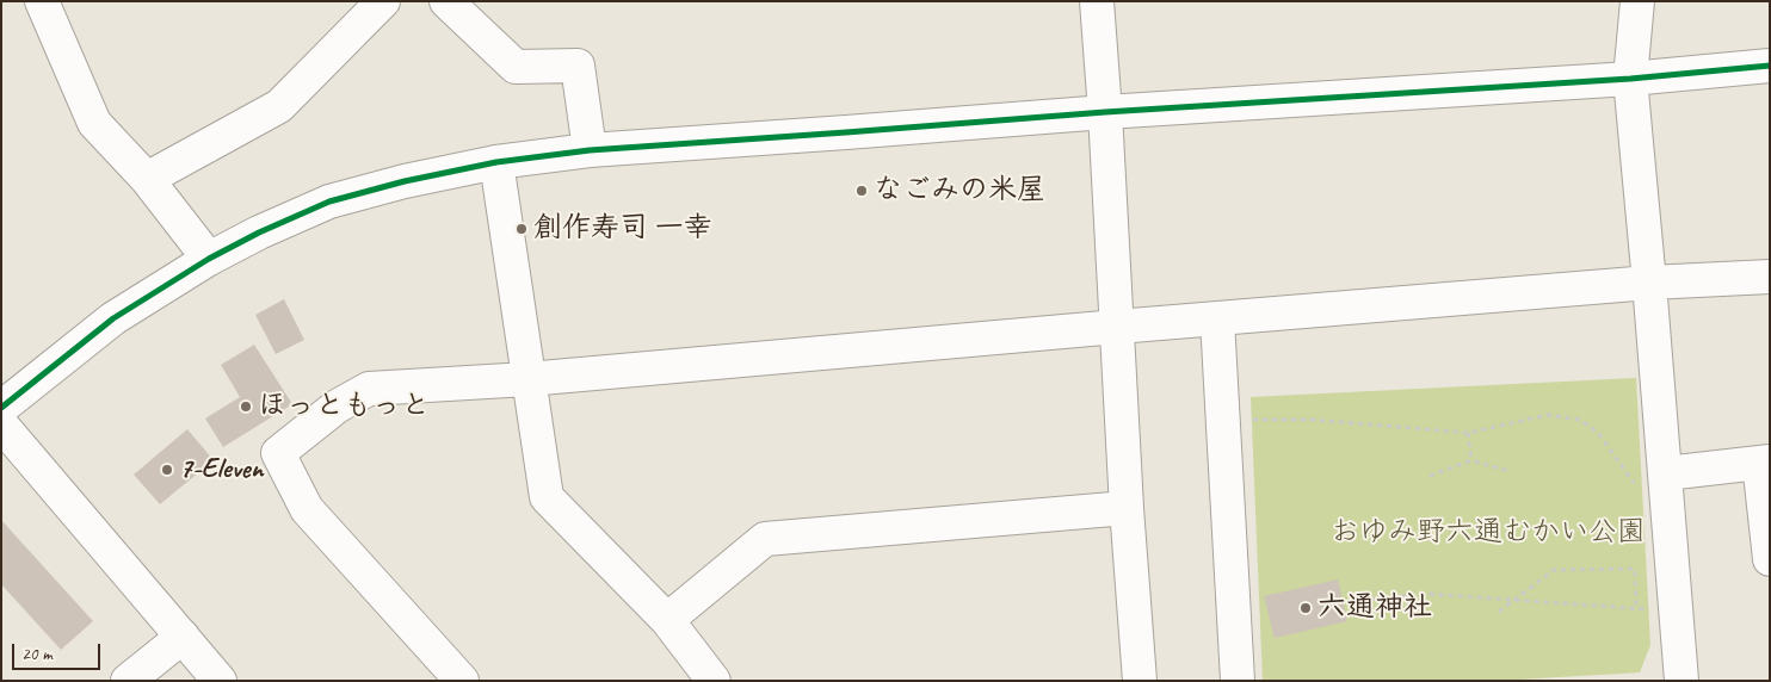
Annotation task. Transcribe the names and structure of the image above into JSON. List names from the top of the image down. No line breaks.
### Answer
{"parks":["おゆみ野六通むかい公園"],"places":["なごみの米屋","創作寿司 一幸","ほっともっと","7-Eleven","六通神社"],"scale_bar":"20 m"}
